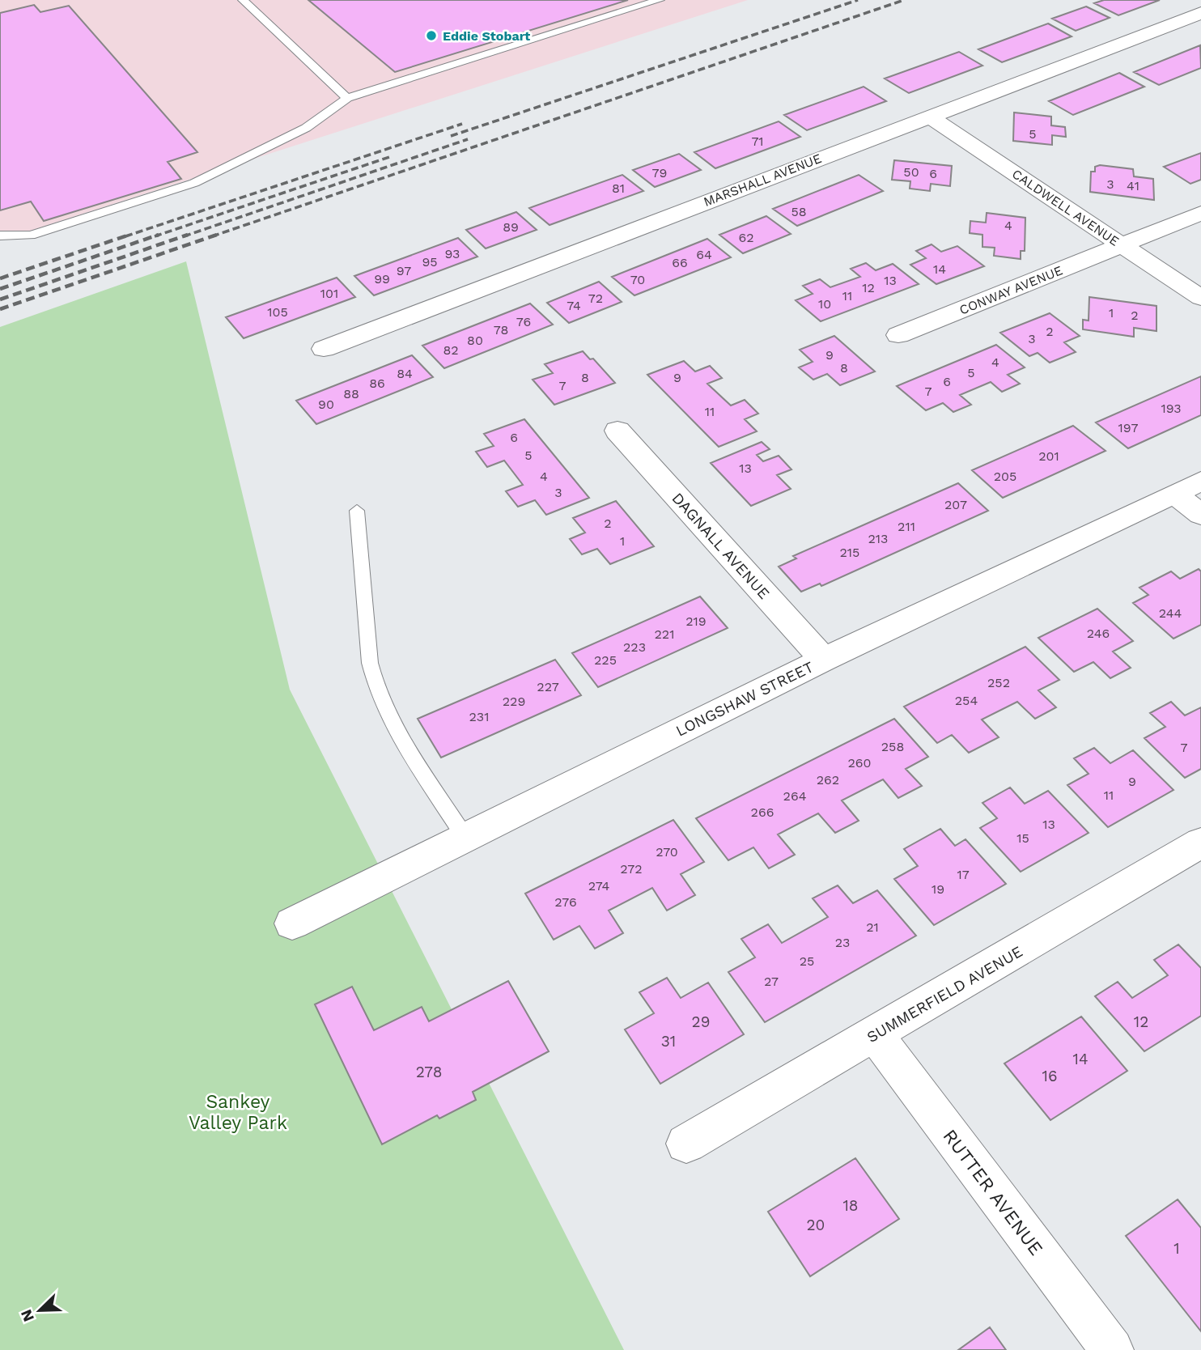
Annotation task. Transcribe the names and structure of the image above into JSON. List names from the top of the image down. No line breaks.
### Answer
{"streets":{"street":["MARSHALL AVENUE","CALDWELL AVENUE","CONWAY AVENUE","DAGNALL AVENUE","LONGSHAW STREET","SUMMERFIELD AVENUE","RUTTER AVENUE"]},"crossings":[["MARSHALL AVENUE","CALDWELL AVENUE"],["CALDWELL AVENUE","CONWAY AVENUE"],["DAGNALL AVENUE","LONGSHAW STREET"],["SUMMERFIELD AVENUE","RUTTER AVENUE"]],"parks":["Sankey Valley Park"],"places":["Eddie Stobart"],"house_numbers":["5","71","50","79","6","3","41","81","58","4","89","62","93","64","95","66","14","97","99","70","13","12","101","11","72","10","74","105","1","2","76","78","2","3","80","82","9","4","8","5","84","8","9","6","86","7","7","88","90","193","11","197","6","5","201","13","4","205","3","207","2","211","213","1","215","244","219","246","221","223","225","252","227","254","229","231","258","7","260","262","9","11","264","266","13","15","270","272","17","274","19","276","21","23","25","27","29","12","31","14","278","16","18","20","1"],"north":"bottom left"}
